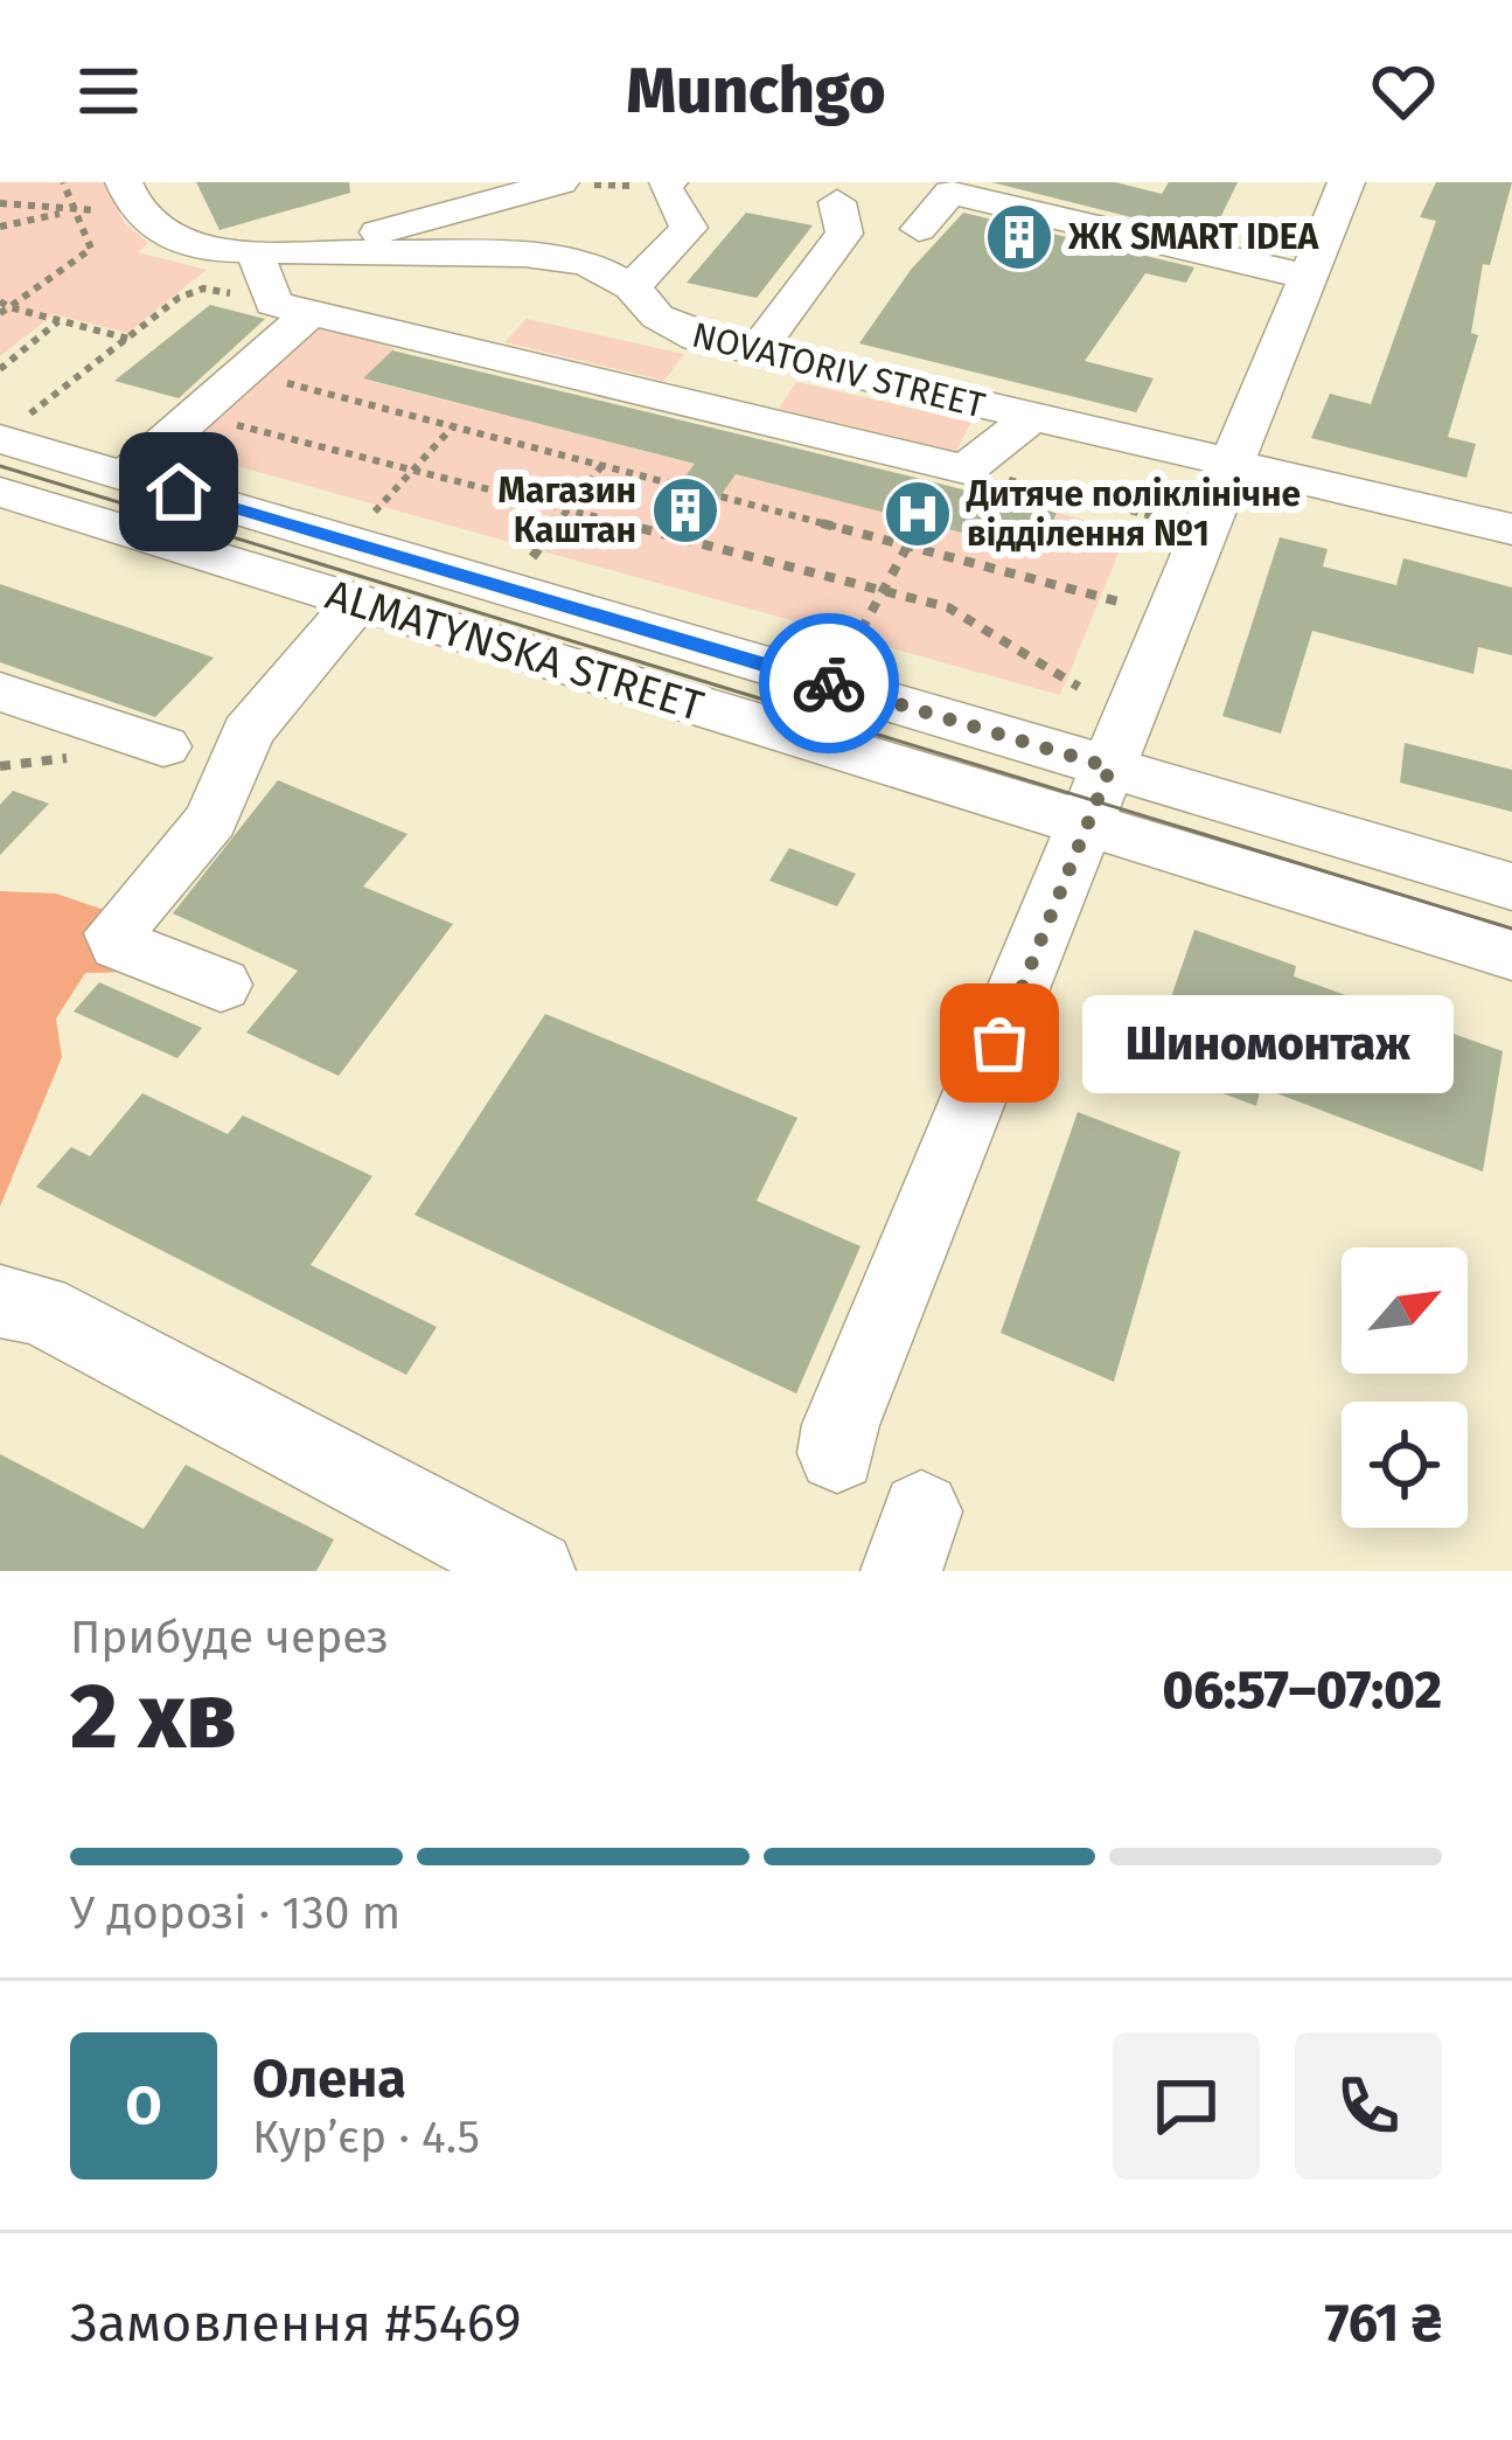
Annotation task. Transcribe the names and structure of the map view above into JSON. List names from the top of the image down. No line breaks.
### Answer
{"streets":{"street":["NOVATORIV STREET","ALMATYNSKA STREET"]},"places":{"building":["ЖК SMART IDEA","Магазин Каштан"],"hospital":["Дитяче поліклінічне відділення №1"],"other":["Шиномонтаж"]},"north":"top right","page":{"header":"Munchgo","bubble":"Шиномонтаж","heading":["2 хв","Прибуде через","06:57–07:02"],"panel":["Олена","Кур’єр · 4.5","Замовлення #5469","761 ₴"],"bar":"У дорозі · 130 m","round":"О"}}
